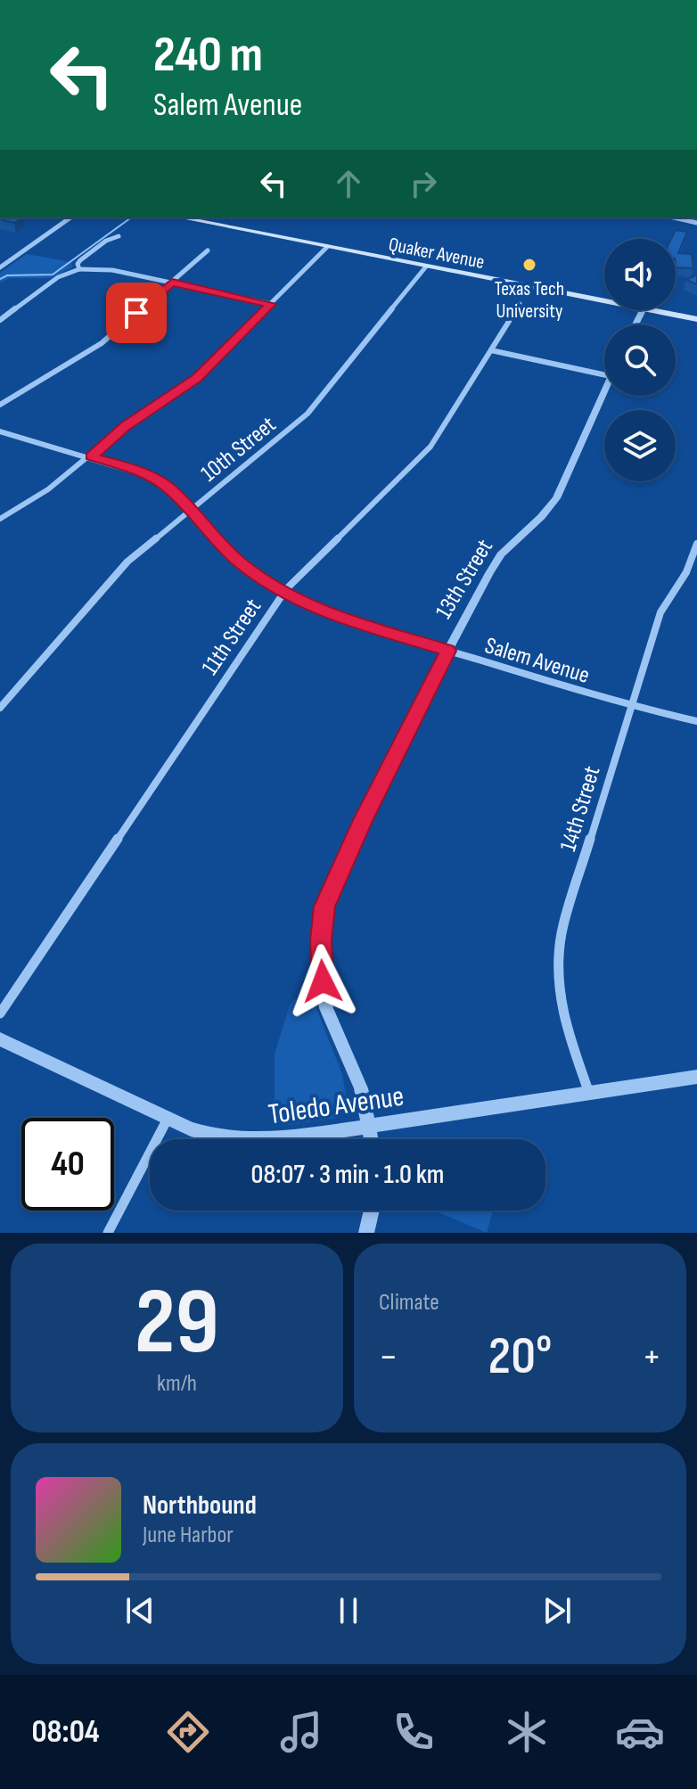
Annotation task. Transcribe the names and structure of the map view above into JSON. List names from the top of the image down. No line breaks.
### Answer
{"streets":{"main road":["Quaker Avenue"],"street":["10th Street","13th Street","11th Street","Salem Avenue","14th Street","Toledo Avenue"]},"crossings":[["Quaker Avenue","10th Street"],["10th Street","Salem Avenue"],["13th Street","Salem Avenue"],["13th Street","Toledo Avenue"],["11th Street","Salem Avenue"],["Salem Avenue","14th Street"],["14th Street","Toledo Avenue"]],"places":["Texas Tech University"],"page":{"turn":["240 m","Salem Avenue"],"limit":"40","trip":"08:07 · 3 min · 1.0 km","tile":[["29","km/h"],"Climate"],"heat":["−","20°","+"],"song":["Northbound","June Harbor"],"tabs":"08:04"}}
